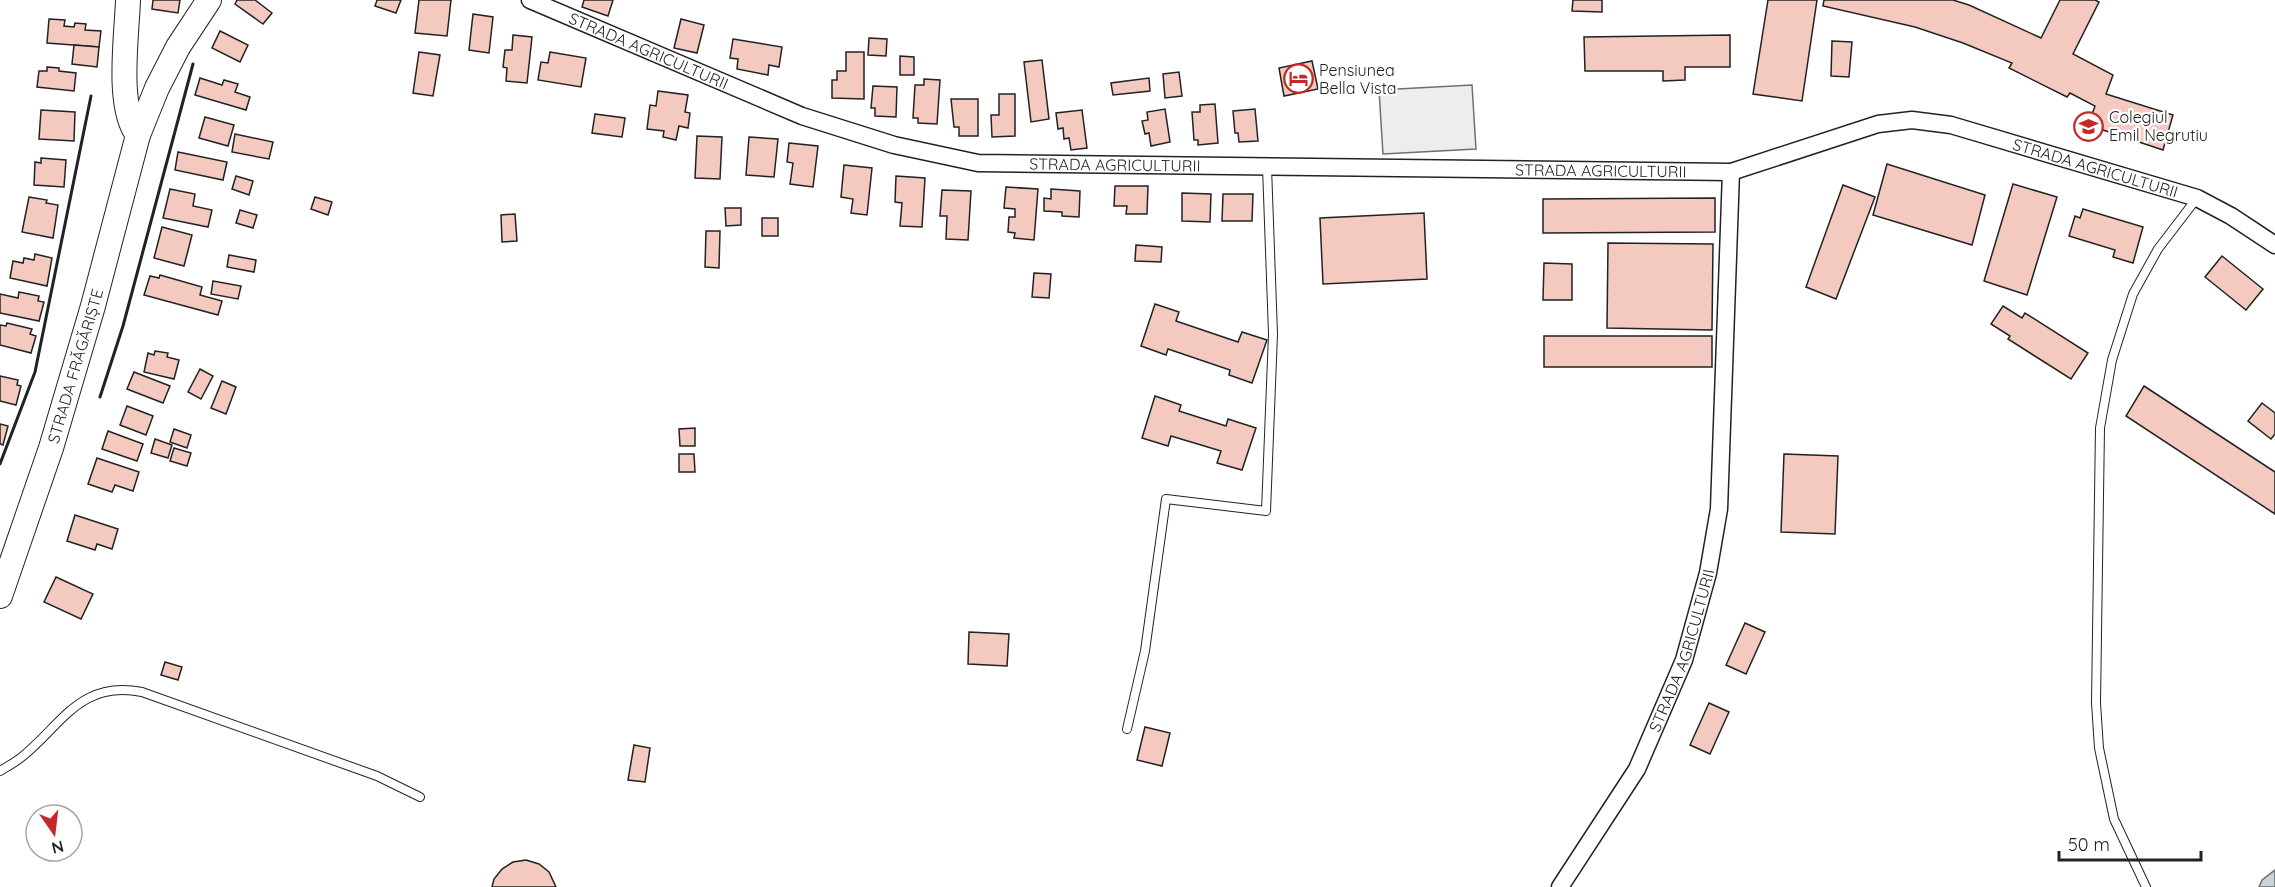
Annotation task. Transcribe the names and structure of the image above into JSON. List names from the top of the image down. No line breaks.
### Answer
{"streets":{"street":["STRADA AGRICULTURII","STRADA FRĂGĂRIȘTE"]},"places":{"hotel":["Pensiunea Bella Vista"],"school or university":["Colegiul Emil Negrutiu"]},"scale_bar":"50 m","north":"bottom"}
